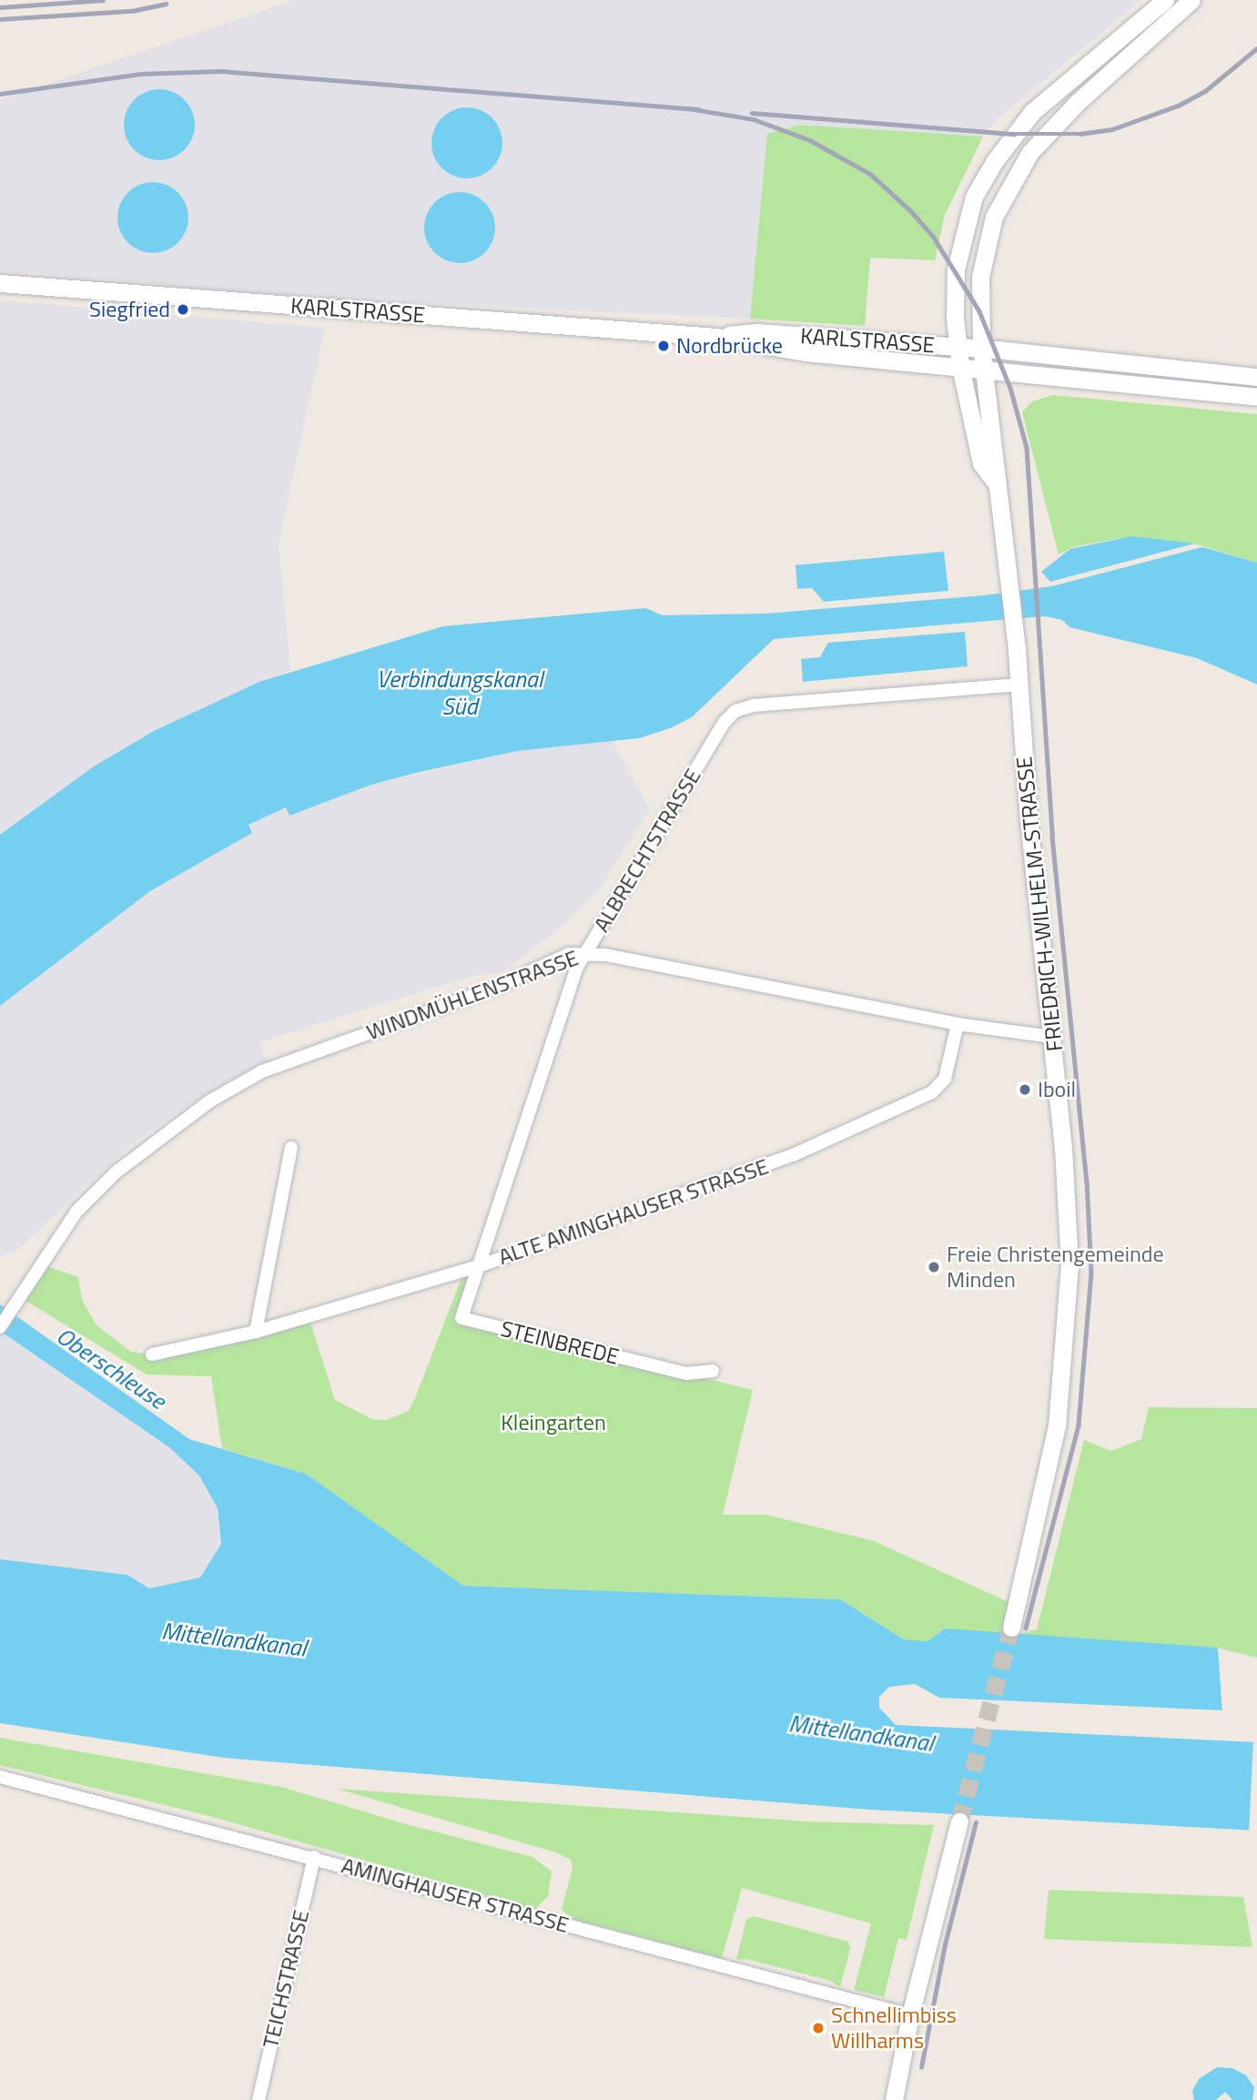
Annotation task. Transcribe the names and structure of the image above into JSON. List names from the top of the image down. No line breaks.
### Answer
{"streets":{"street":["KARLSTRASSE","ALBRECHTSTRASSE","FRIEDRICH-WILHELM-STRASSE","WINDMÜHLENSTRASSE","ALTE AMINGHAUSER STRASSE","STEINBREDE","AMINGHAUSER STRASSE","TEICHSTRASSE"]},"crossings":[["KARLSTRASSE","FRIEDRICH-WILHELM-STRASSE"],["ALBRECHTSTRASSE","FRIEDRICH-WILHELM-STRASSE"],["ALBRECHTSTRASSE","WINDMÜHLENSTRASSE"],["ALBRECHTSTRASSE","ALTE AMINGHAUSER STRASSE"],["ALBRECHTSTRASSE","STEINBREDE"],["FRIEDRICH-WILHELM-STRASSE","WINDMÜHLENSTRASSE"],["WINDMÜHLENSTRASSE","ALTE AMINGHAUSER STRASSE"],["ALTE AMINGHAUSER STRASSE","STEINBREDE"],["AMINGHAUSER STRASSE","TEICHSTRASSE"]],"water":["Verbindungskanal Süd","Oberschleuse","Mittellandkanal"],"parks":["Kleingarten"],"places":["Siegfried","Nordbrücke","Iboil","Freie Christengemeinde Minden","Schnellimbiss Willharms"]}
